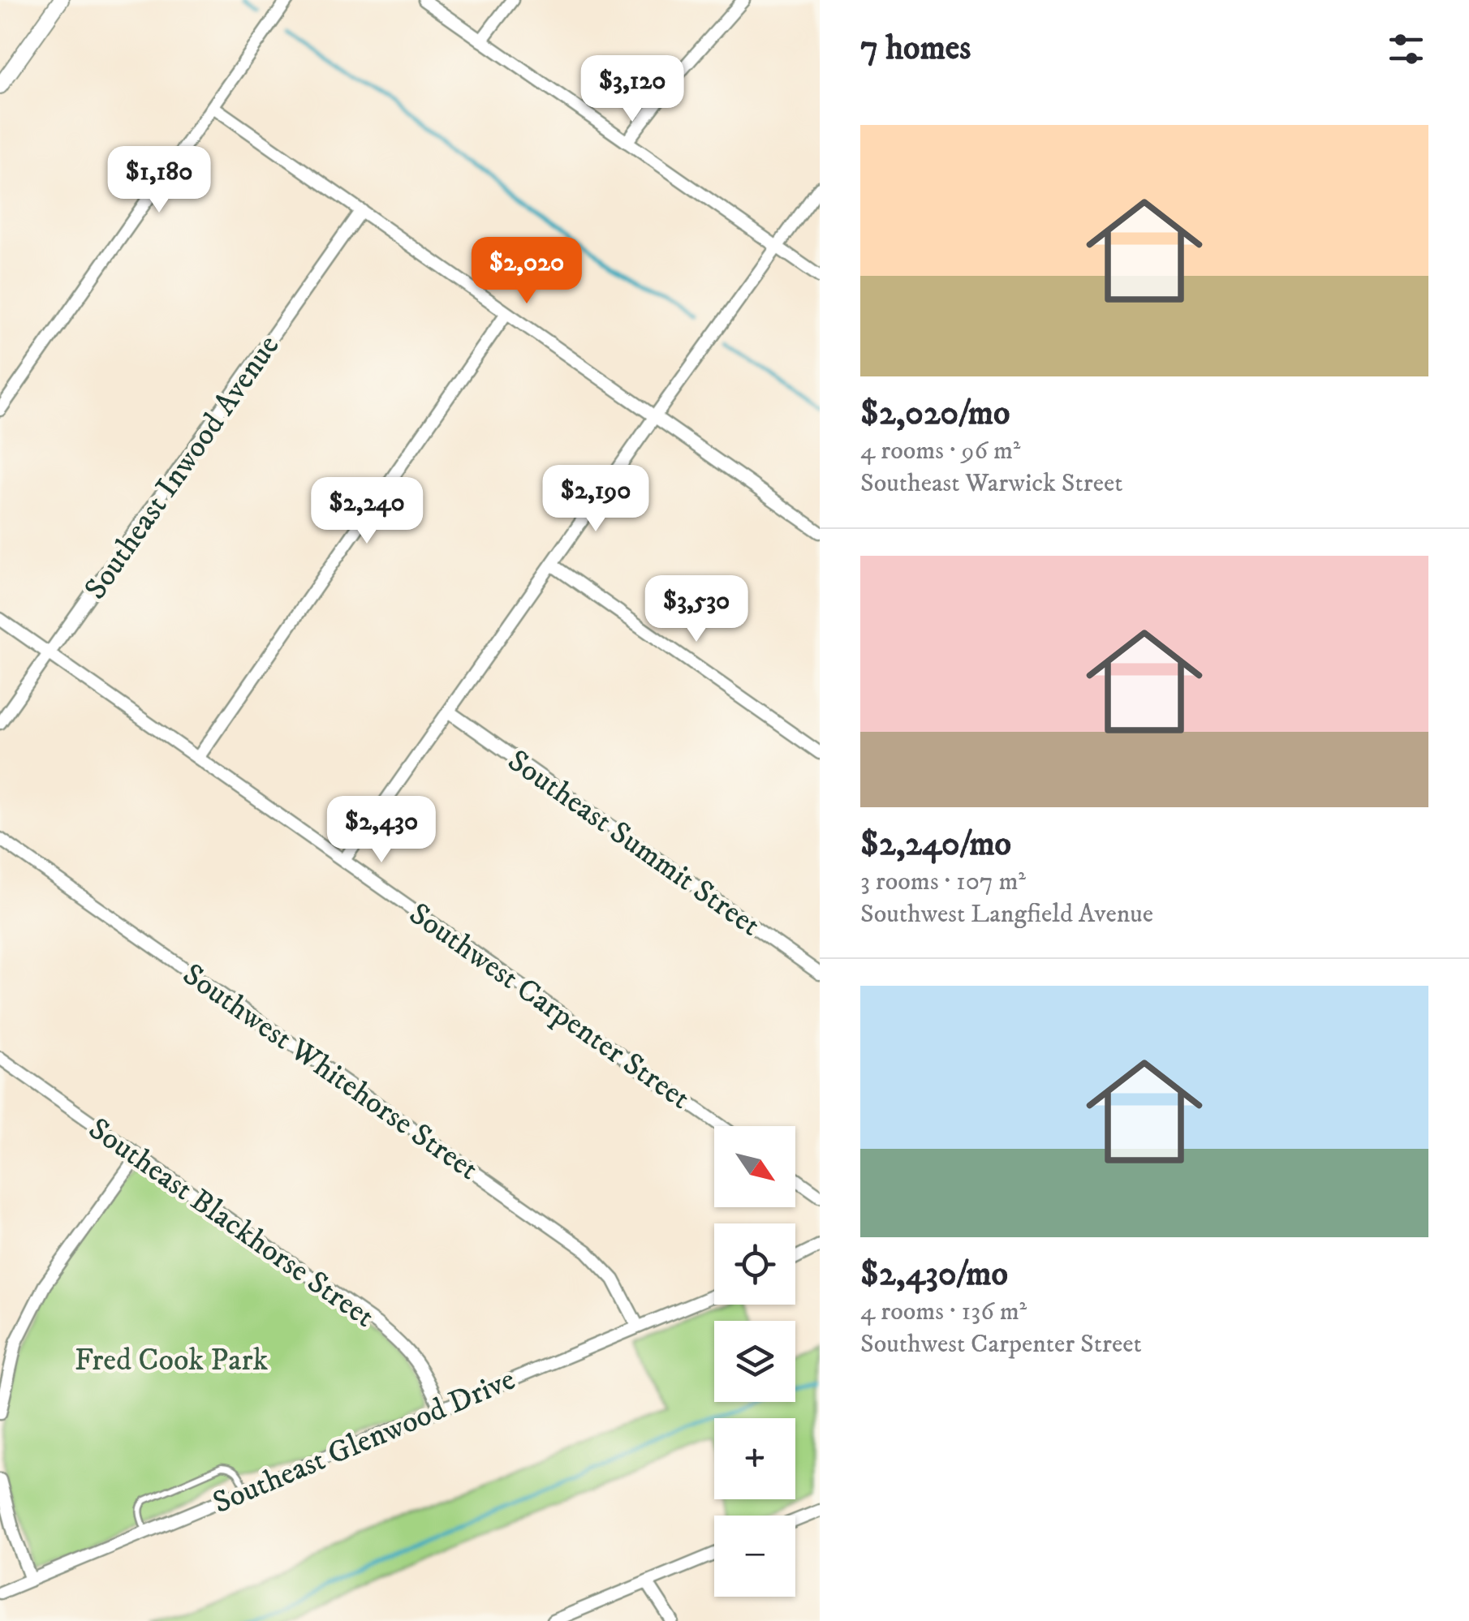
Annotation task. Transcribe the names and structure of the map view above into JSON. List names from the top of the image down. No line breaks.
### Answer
{"streets":{"street":["Southeast Inwood Avenue","Southeast Summit Street","Southwest Carpenter Street","Southwest Whitehorse Street","Southeast Blackhorse Street","Southeast Glenwood Drive"]},"crossings":[["Southeast Inwood Avenue","Southwest Carpenter Street"],["Southwest Whitehorse Street","Southeast Glenwood Drive"],["Southeast Blackhorse Street","Southeast Glenwood Drive"]],"parks":["Fred Cook Park"],"north":"bottom right","page":{"heading":"7 homes","price":["$3,120","$1,180","$2,020","$2,190","$2,240","$3,530","$2,430"],"list":[{"name":"$2,020/mo","note":"4 rooms · 96 m² · Southeast Warwick Street"},{"name":"$2,240/mo","note":"3 rooms · 107 m² · Southwest Langfield Avenue"},{"name":"$2,430/mo","note":"4 rooms · 136 m² · Southwest Carpenter Street"}],"map_buttons":["+","−"]}}
